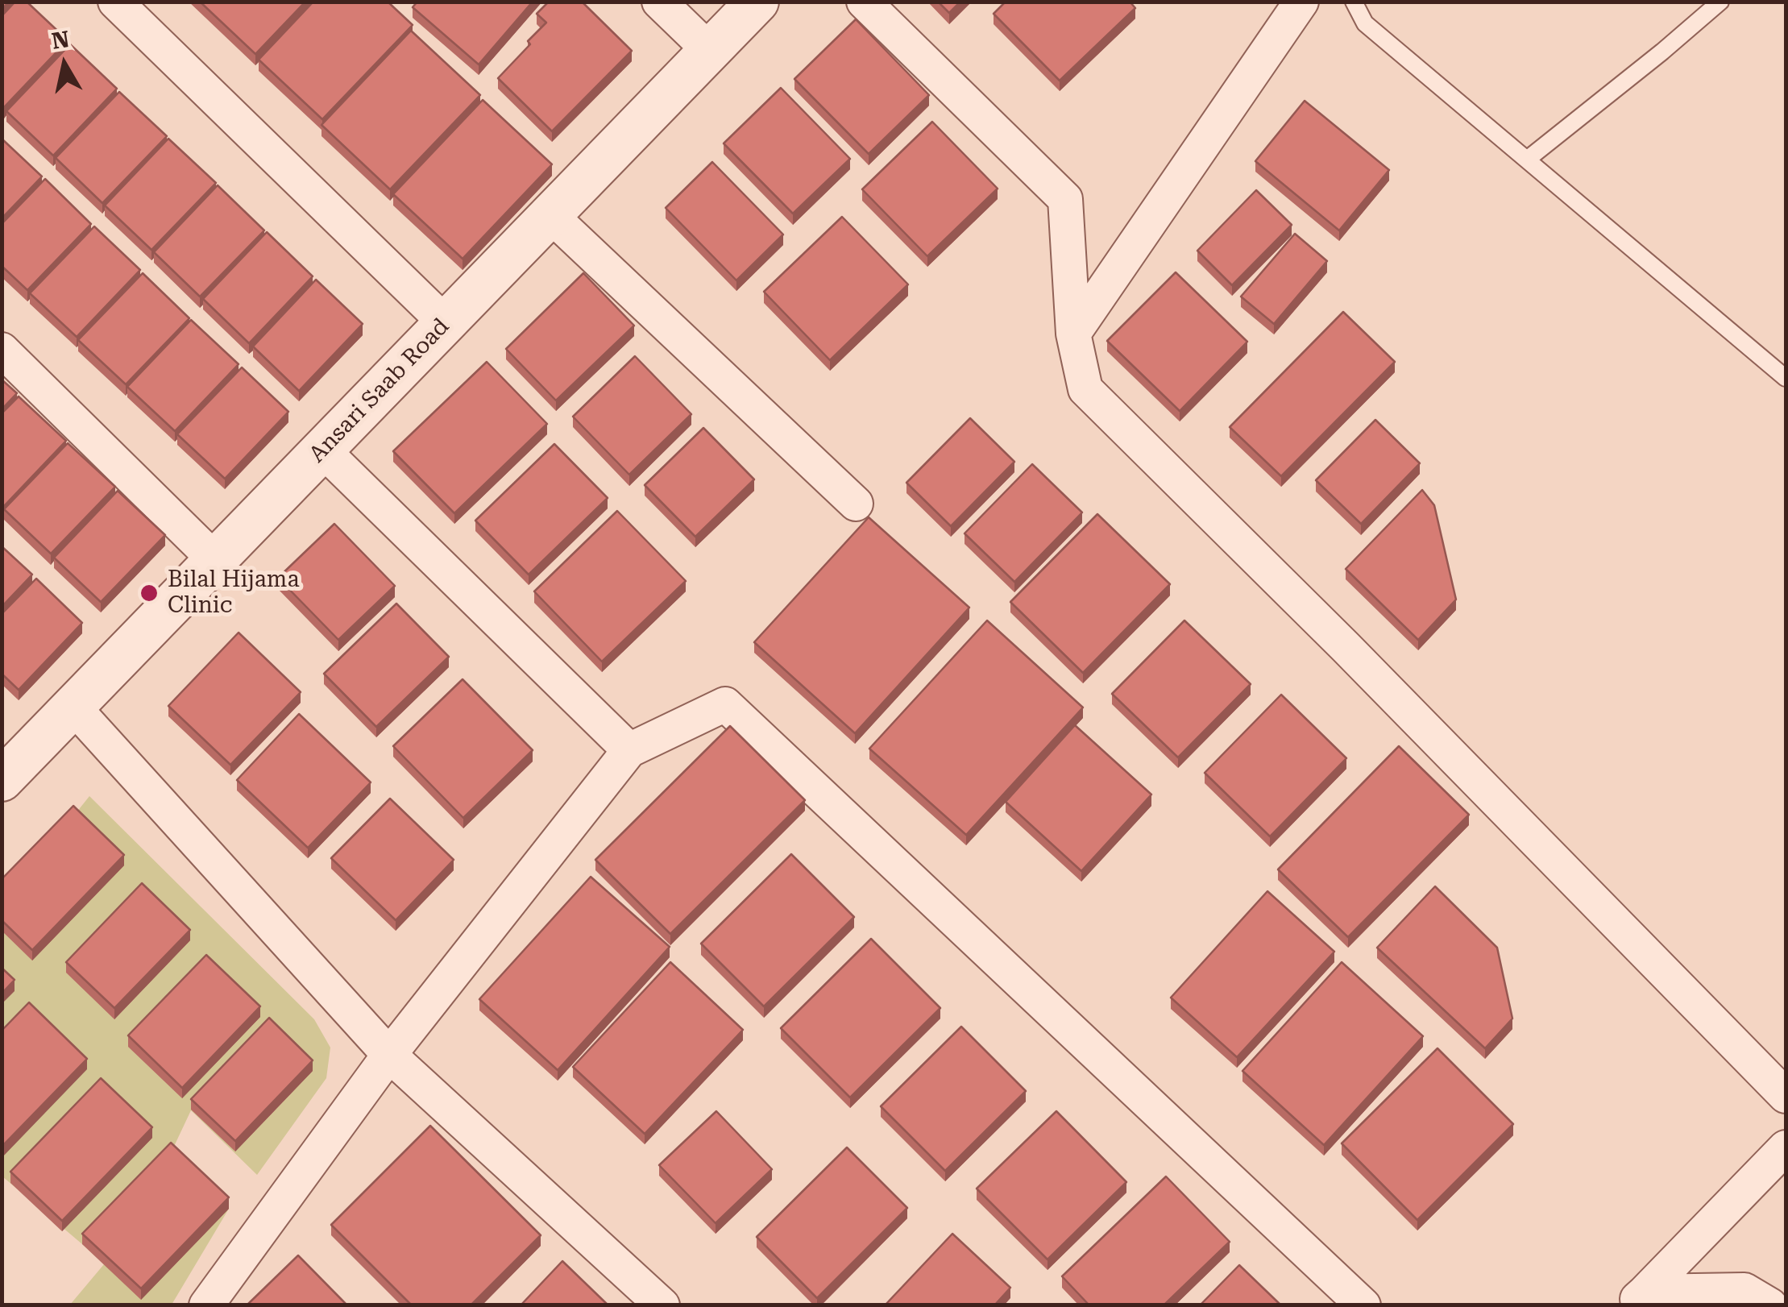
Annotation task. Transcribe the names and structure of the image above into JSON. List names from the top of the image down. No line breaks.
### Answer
{"streets":{"street":["Ansari Saab Road"]},"places":["Bilal Hijama Clinic"],"north":"top"}
